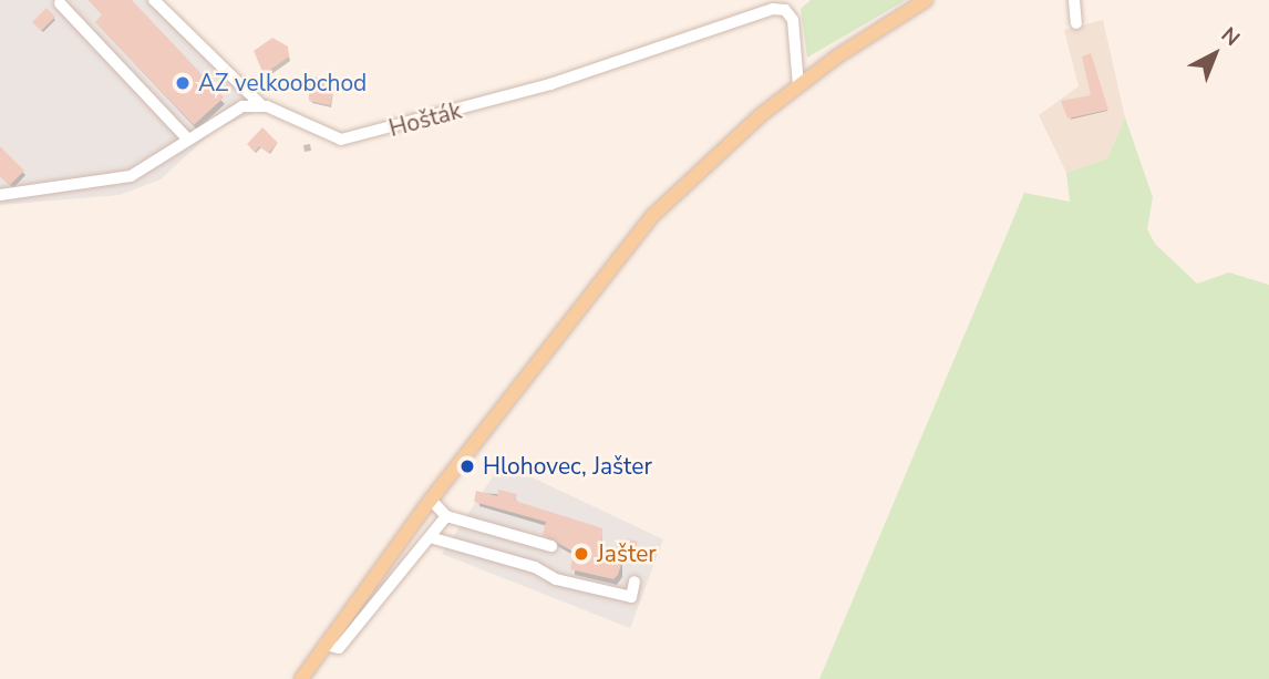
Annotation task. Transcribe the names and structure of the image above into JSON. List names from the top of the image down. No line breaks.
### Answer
{"streets":{"lane":["Hošták"]},"places":["AZ velkoobchod","Hlohovec, Jašter","Jašter"],"north":"top right"}
